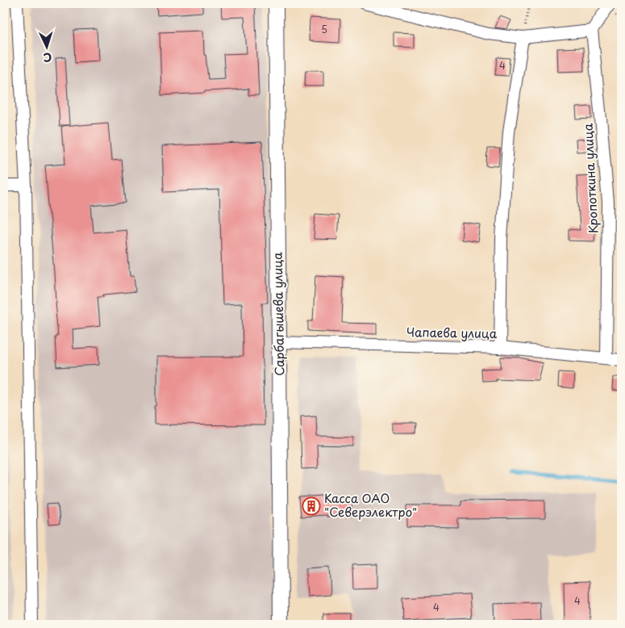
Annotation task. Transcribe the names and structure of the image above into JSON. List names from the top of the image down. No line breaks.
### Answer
{"streets":{"street":["Кропоткина улица","Сарбагышева улица","Чапаева улица"]},"crossings":[["Кропоткина улица","Чапаева улица"],["Сарбагышева улица","Чапаева улица"]],"places":{"building":["Касса ОАО \"Северэлектро\""]},"house_numbers":["5","4","4","4"],"north":"bottom"}
